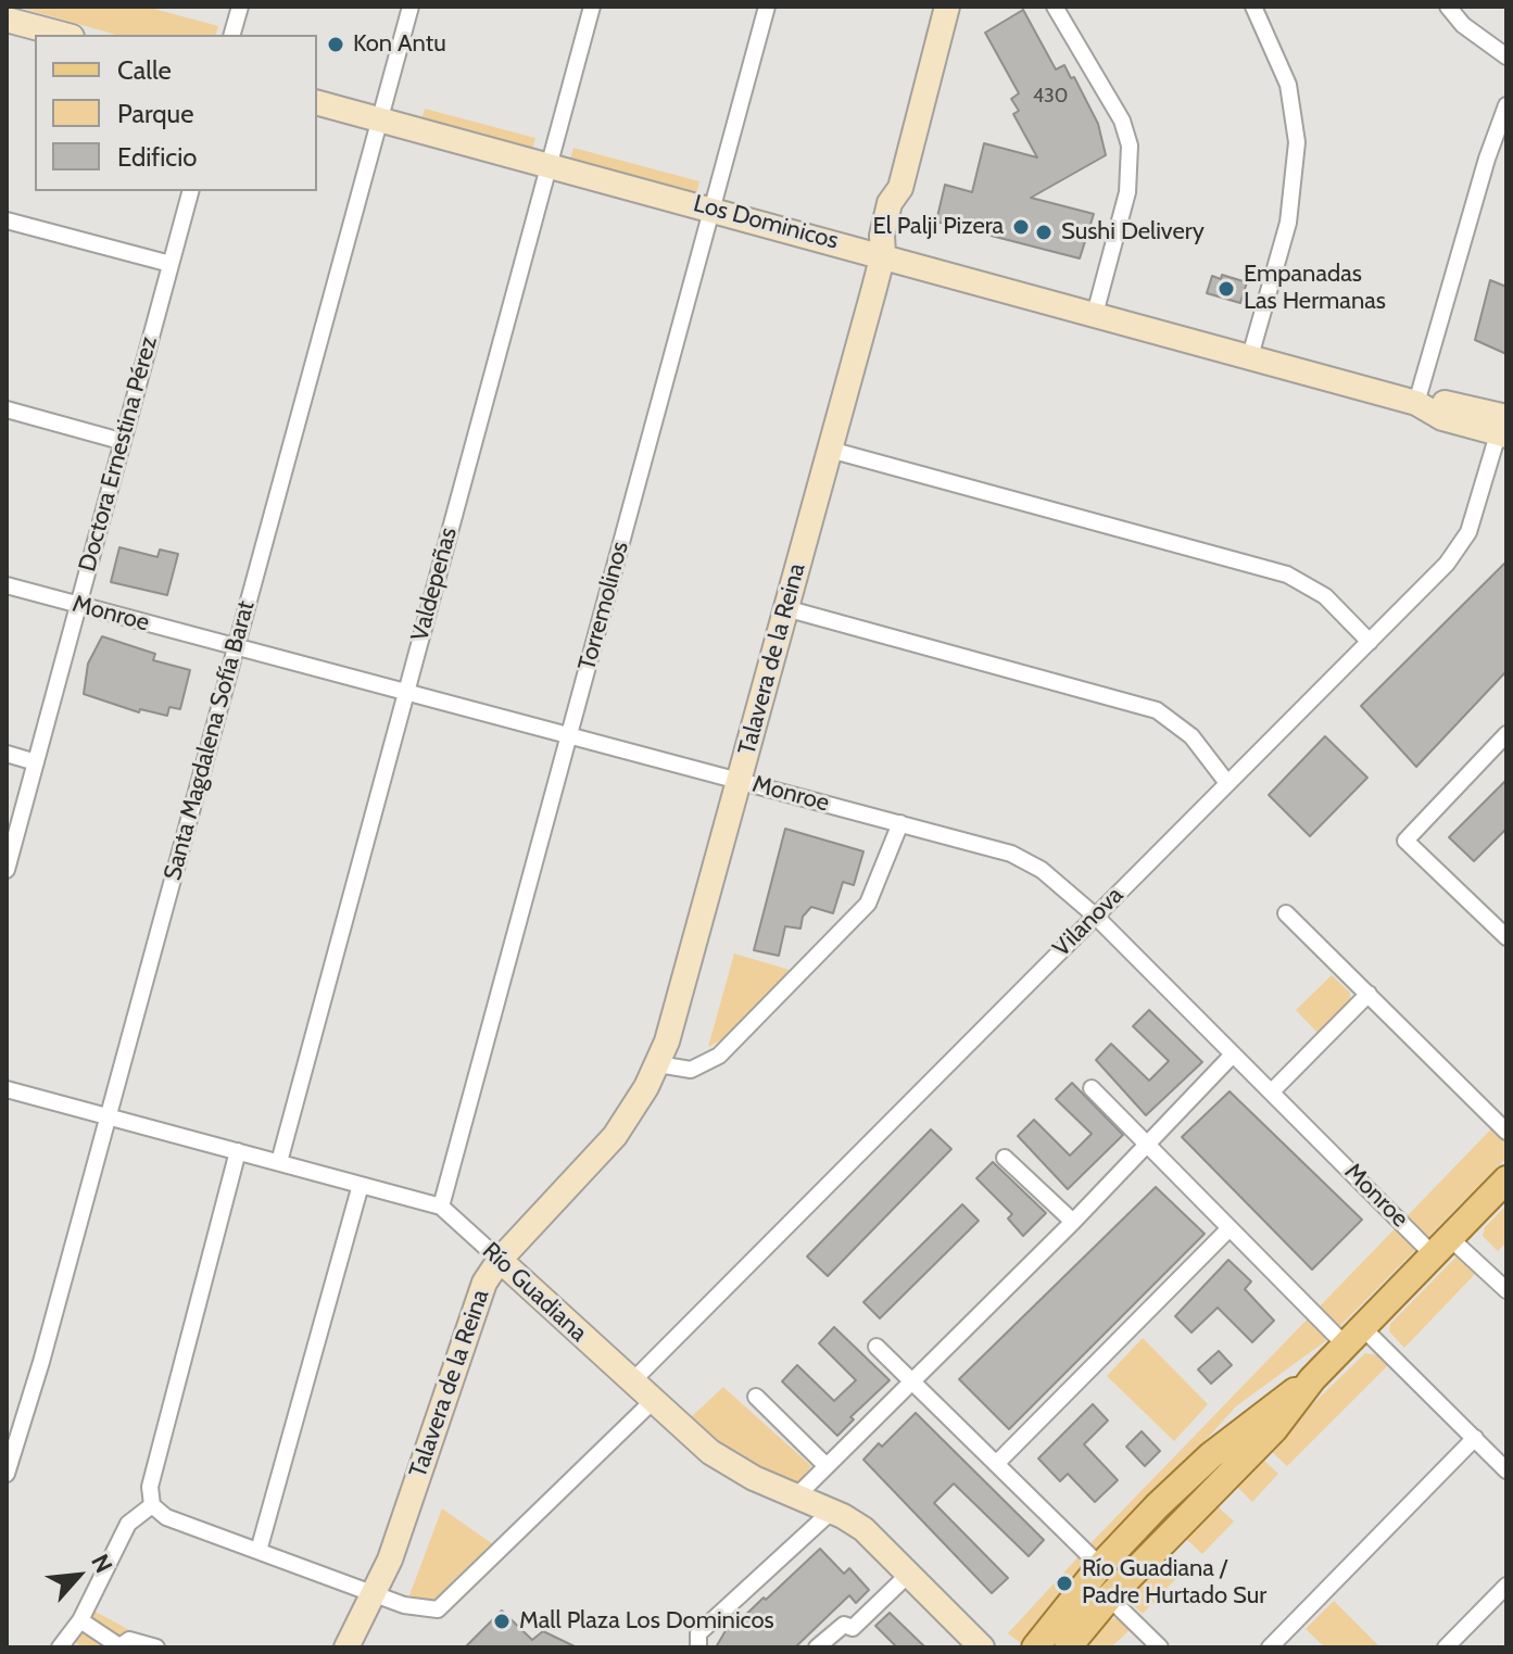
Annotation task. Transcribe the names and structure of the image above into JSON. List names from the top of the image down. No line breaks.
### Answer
{"streets":{"street":["Los Dominicos","Doctora Ernestina Pérez","Valdepeñas","Torremolinos","Monroe","Talavera de la Reina","Santa Magdalena Sofía Barat","Vilanova","Río Guadiana"]},"crossings":[["Los Dominicos","Valdepeñas"],["Los Dominicos","Torremolinos"],["Los Dominicos","Talavera de la Reina"],["Los Dominicos","Santa Magdalena Sofía Barat"],["Los Dominicos","Vilanova"],["Doctora Ernestina Pérez","Monroe"],["Valdepeñas","Monroe"],["Valdepeñas","Río Guadiana"],["Torremolinos","Monroe"],["Torremolinos","Río Guadiana"],["Monroe","Talavera de la Reina"],["Monroe","Santa Magdalena Sofía Barat"],["Monroe","Vilanova"],["Talavera de la Reina","Río Guadiana"],["Santa Magdalena Sofía Barat","Río Guadiana"],["Vilanova","Río Guadiana"]],"places":["Kon Antu","El Palji Pizera","Sushi Delivery","Empanadas Las Hermanas","Río Guadiana / Padre Hurtado Sur","Mall Plaza Los Dominicos"],"house_numbers":["430"],"legend":["Calle","Parque","Edificio"],"north":"top right"}
